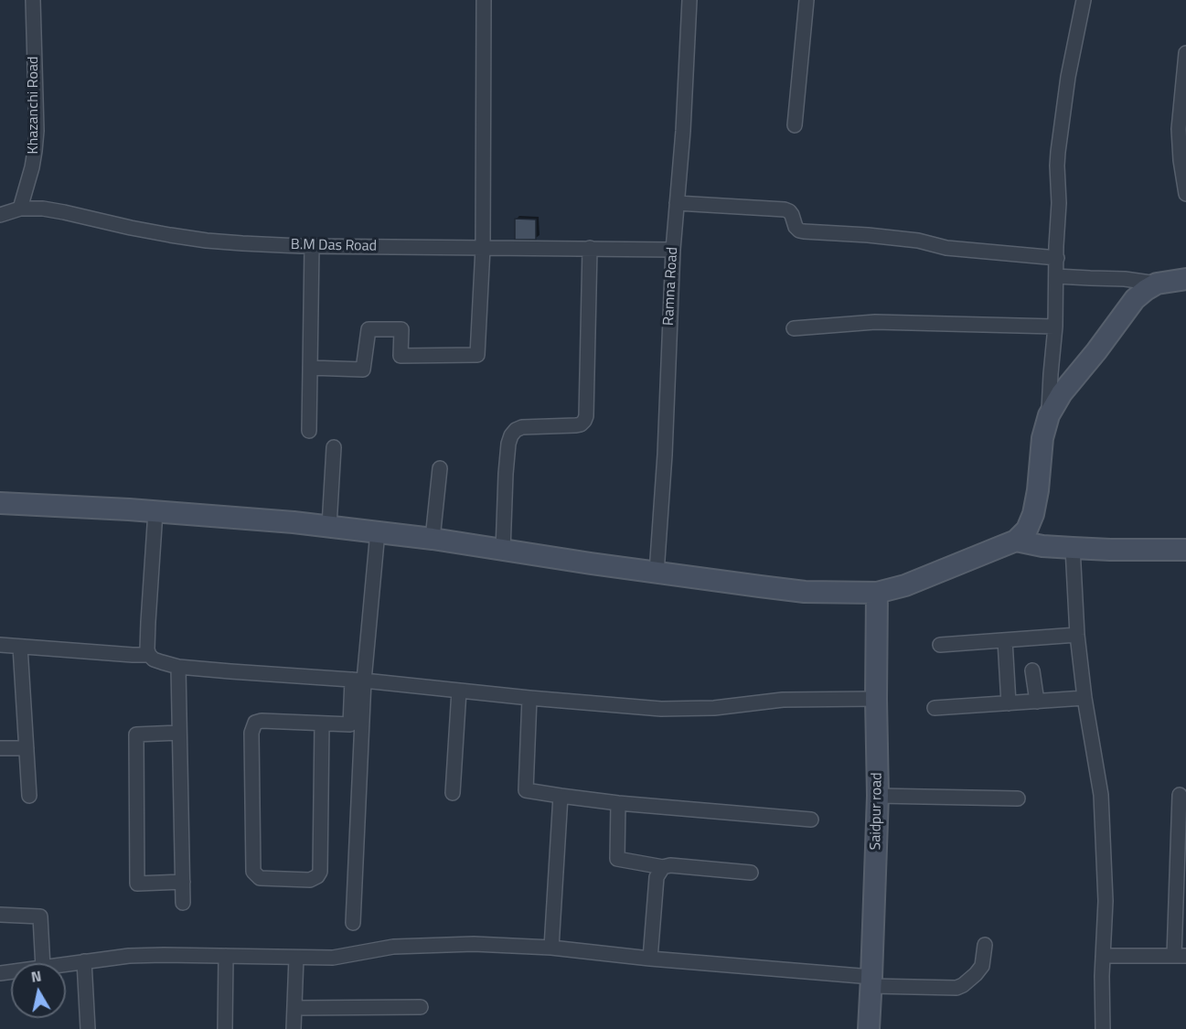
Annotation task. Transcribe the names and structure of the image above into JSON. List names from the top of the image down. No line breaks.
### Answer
{"streets":{"main road":["Saidpur road"],"street":["Khazanchi Road","B.M Das Road","Ramna Road"]},"crossings":[["Khazanchi Road","B.M Das Road"],["B.M Das Road","Ramna Road"]],"north":"top"}
